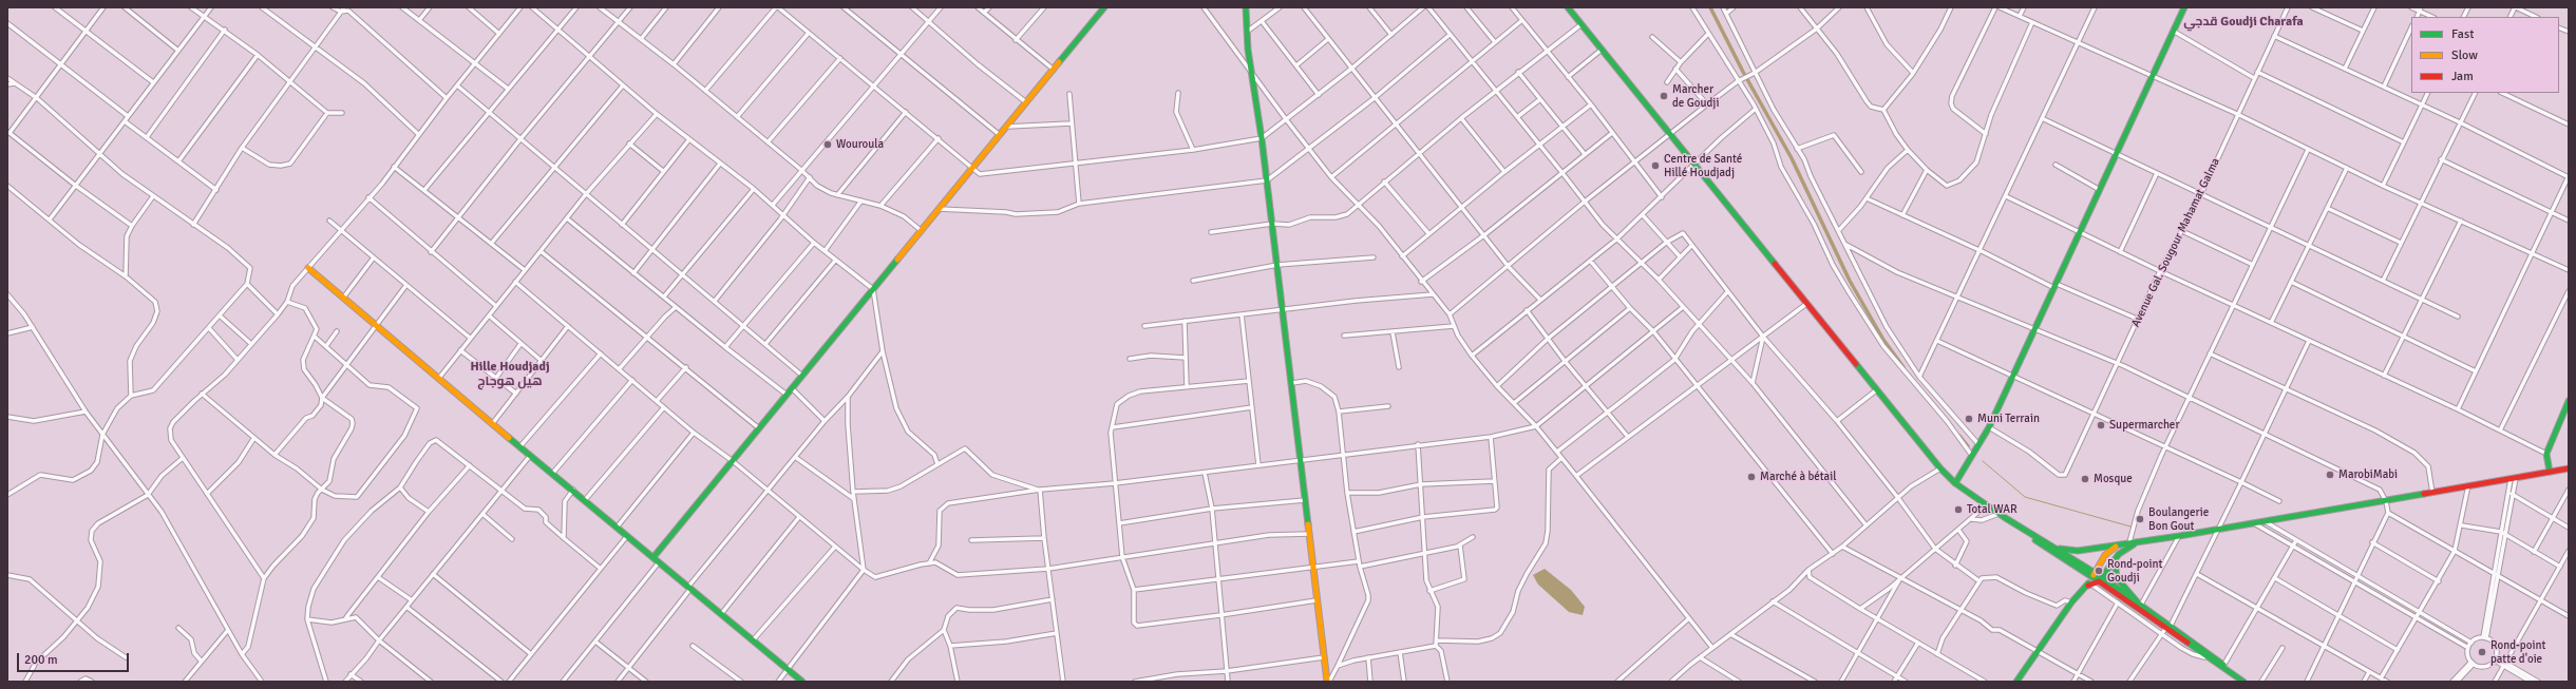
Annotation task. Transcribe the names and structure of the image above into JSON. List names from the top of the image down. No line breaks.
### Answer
{"streets":{"street":["Avenue Gal. Sougour Mahamat Galma"]},"districts":["قدجي Goudji Charafa","Hille Houdjadj هيل هوجاج"],"places":["Marcher de Goudji","Wouroula","Centre de Santé Hillé Houdjadj","Muni Terrain","Supermarcher","MarobiMabi","Marché à bétail","Mosque","Total WAR","Boulangerie Bon Gout","Rond-point Goudji","Rond-point patte d'oie"],"legend":["Fast","Slow","Jam"],"scale_bar":"200 m"}
